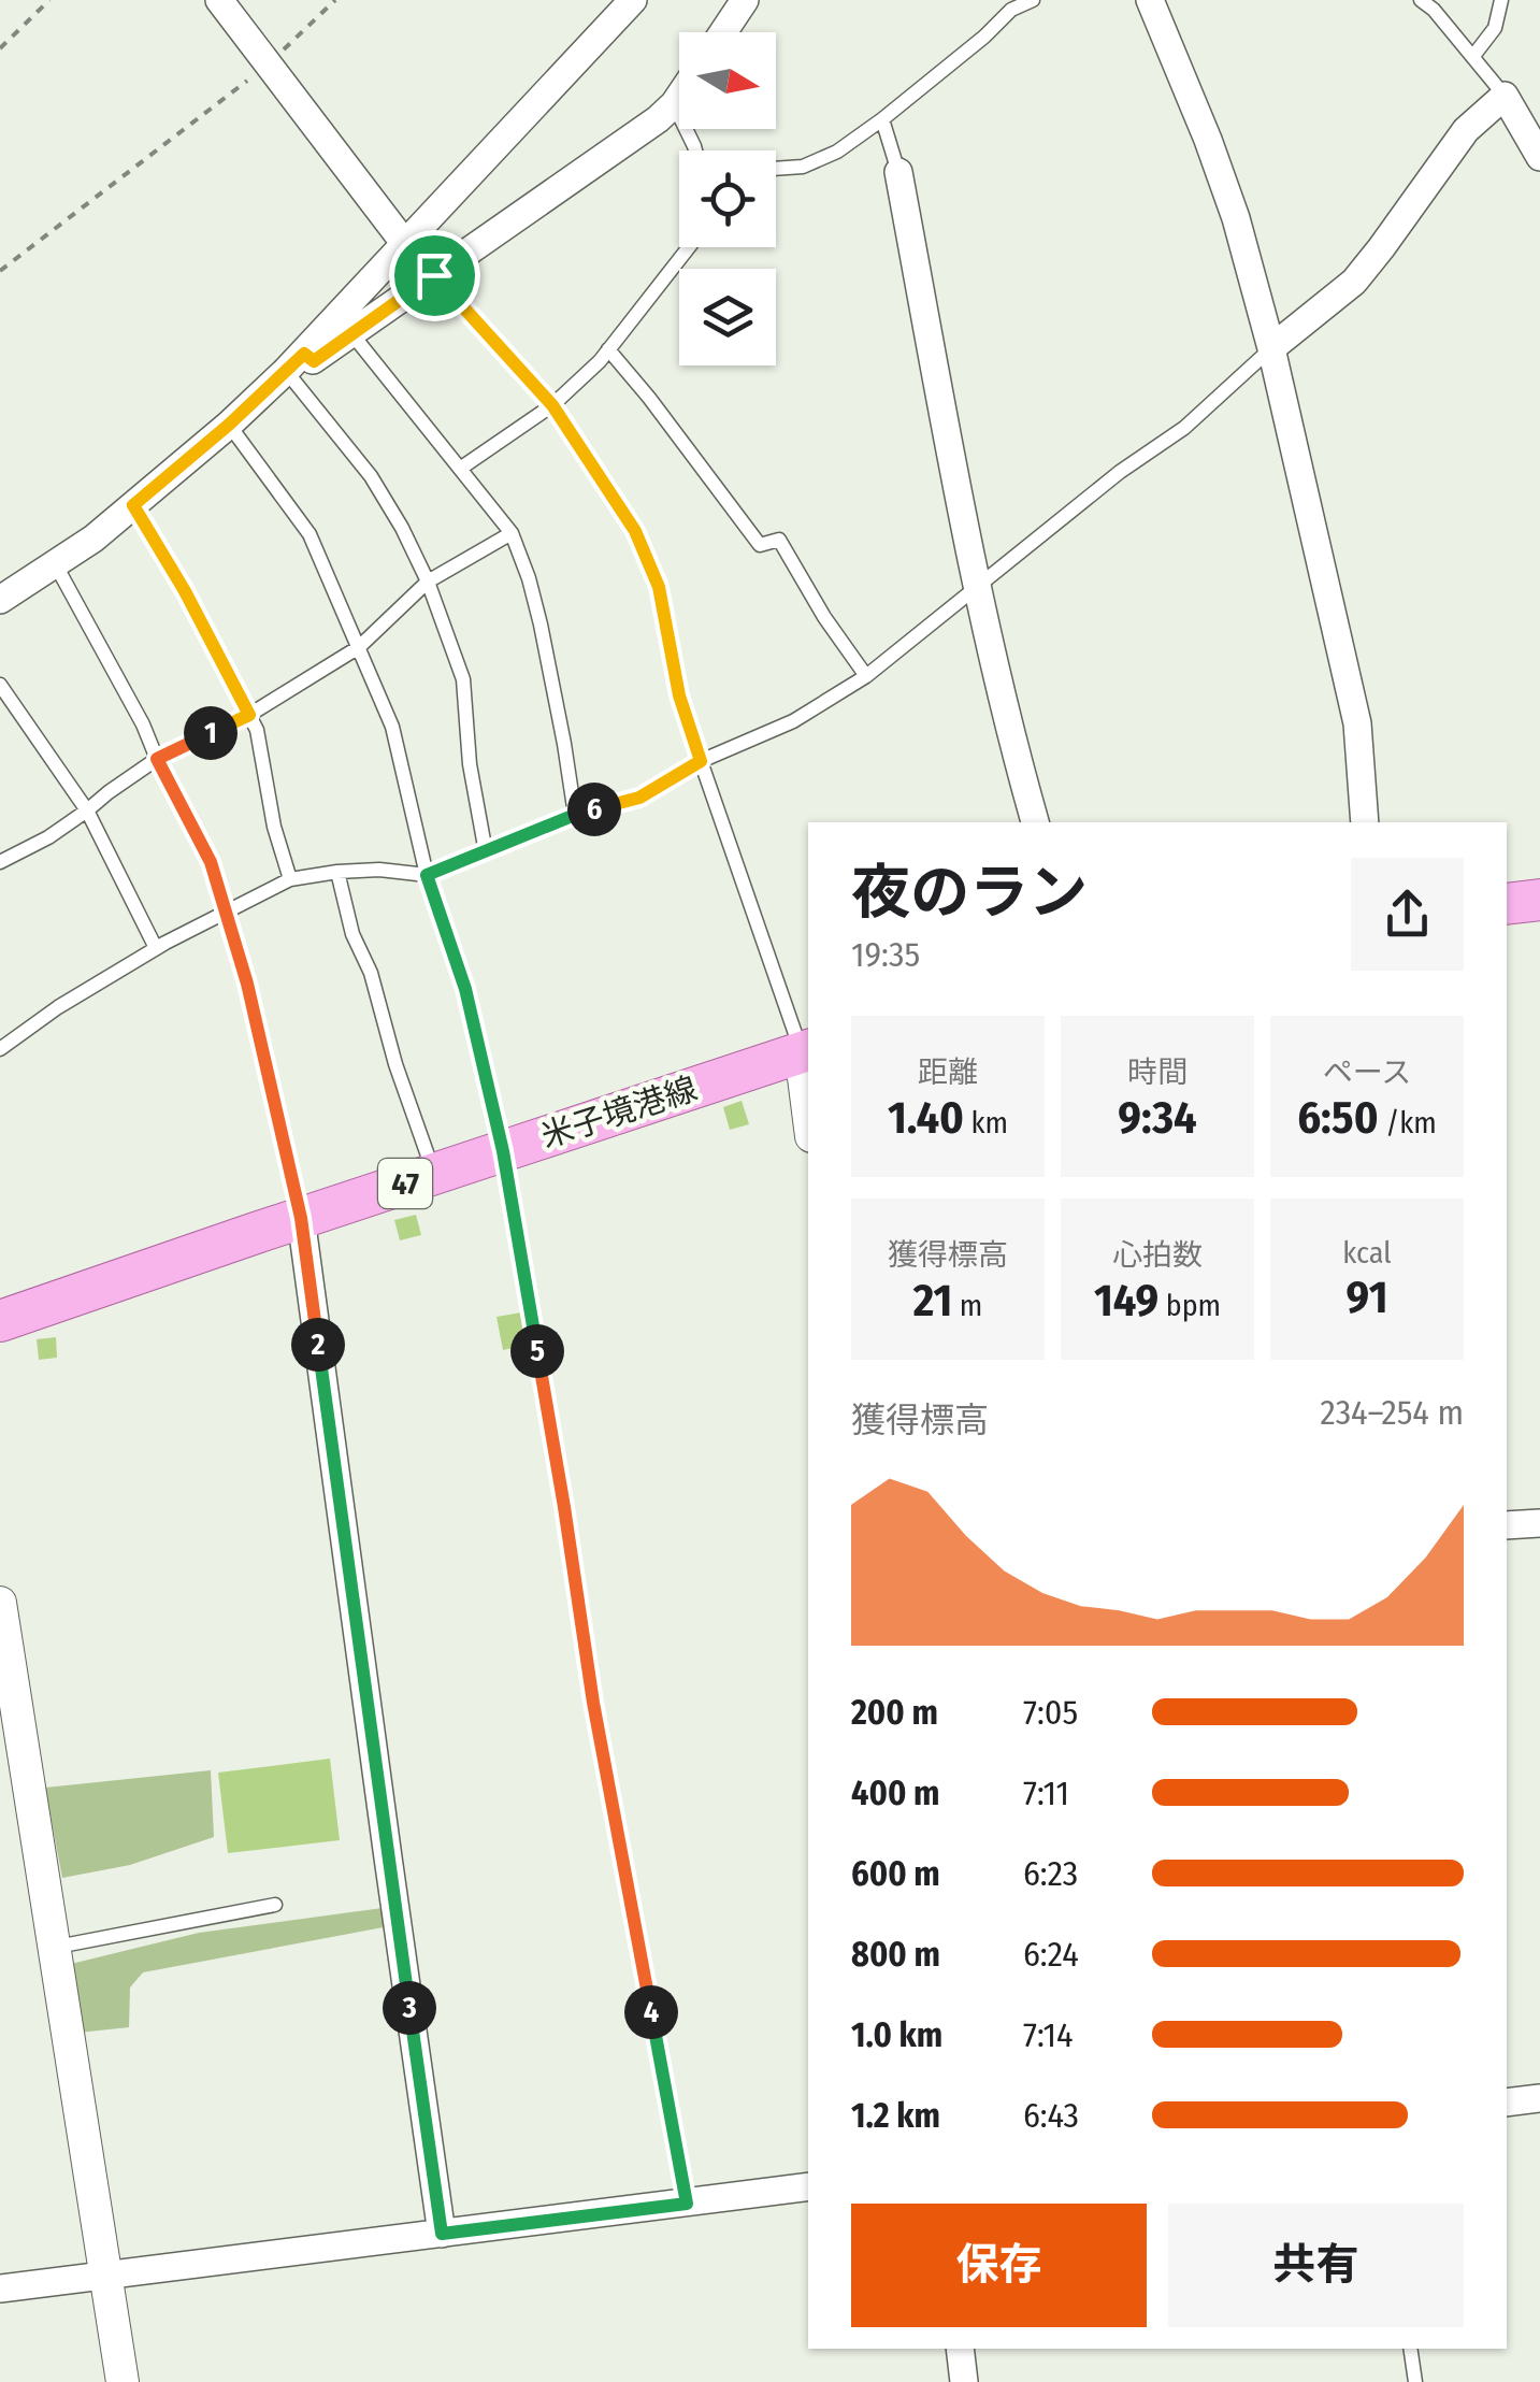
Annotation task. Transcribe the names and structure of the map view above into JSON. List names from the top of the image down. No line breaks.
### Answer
{"streets":{"main road":["米子境港線","47"]},"north":"right","page":{"pins":["1","6","2","5","3","4"],"heading":["夜のラン","19:35"],"stats":[["距離","1.40 km"],["時間","9:34"],["ペース","6:50 /km"],["獲得標高","21 m"],["心拍数","149 bpm"],["kcal","91"]],"chart":["獲得標高","234–254 m"],"list":[{"name":"200 m","note":"7:05"},{"name":"400 m","note":"7:11"},{"name":"600 m","note":"6:23"},{"name":"800 m","note":"6:24"},{"name":"1.0 km","note":"7:14"},{"name":"1.2 km","note":"6:43"}],"buttons":["保存","共有"]}}
